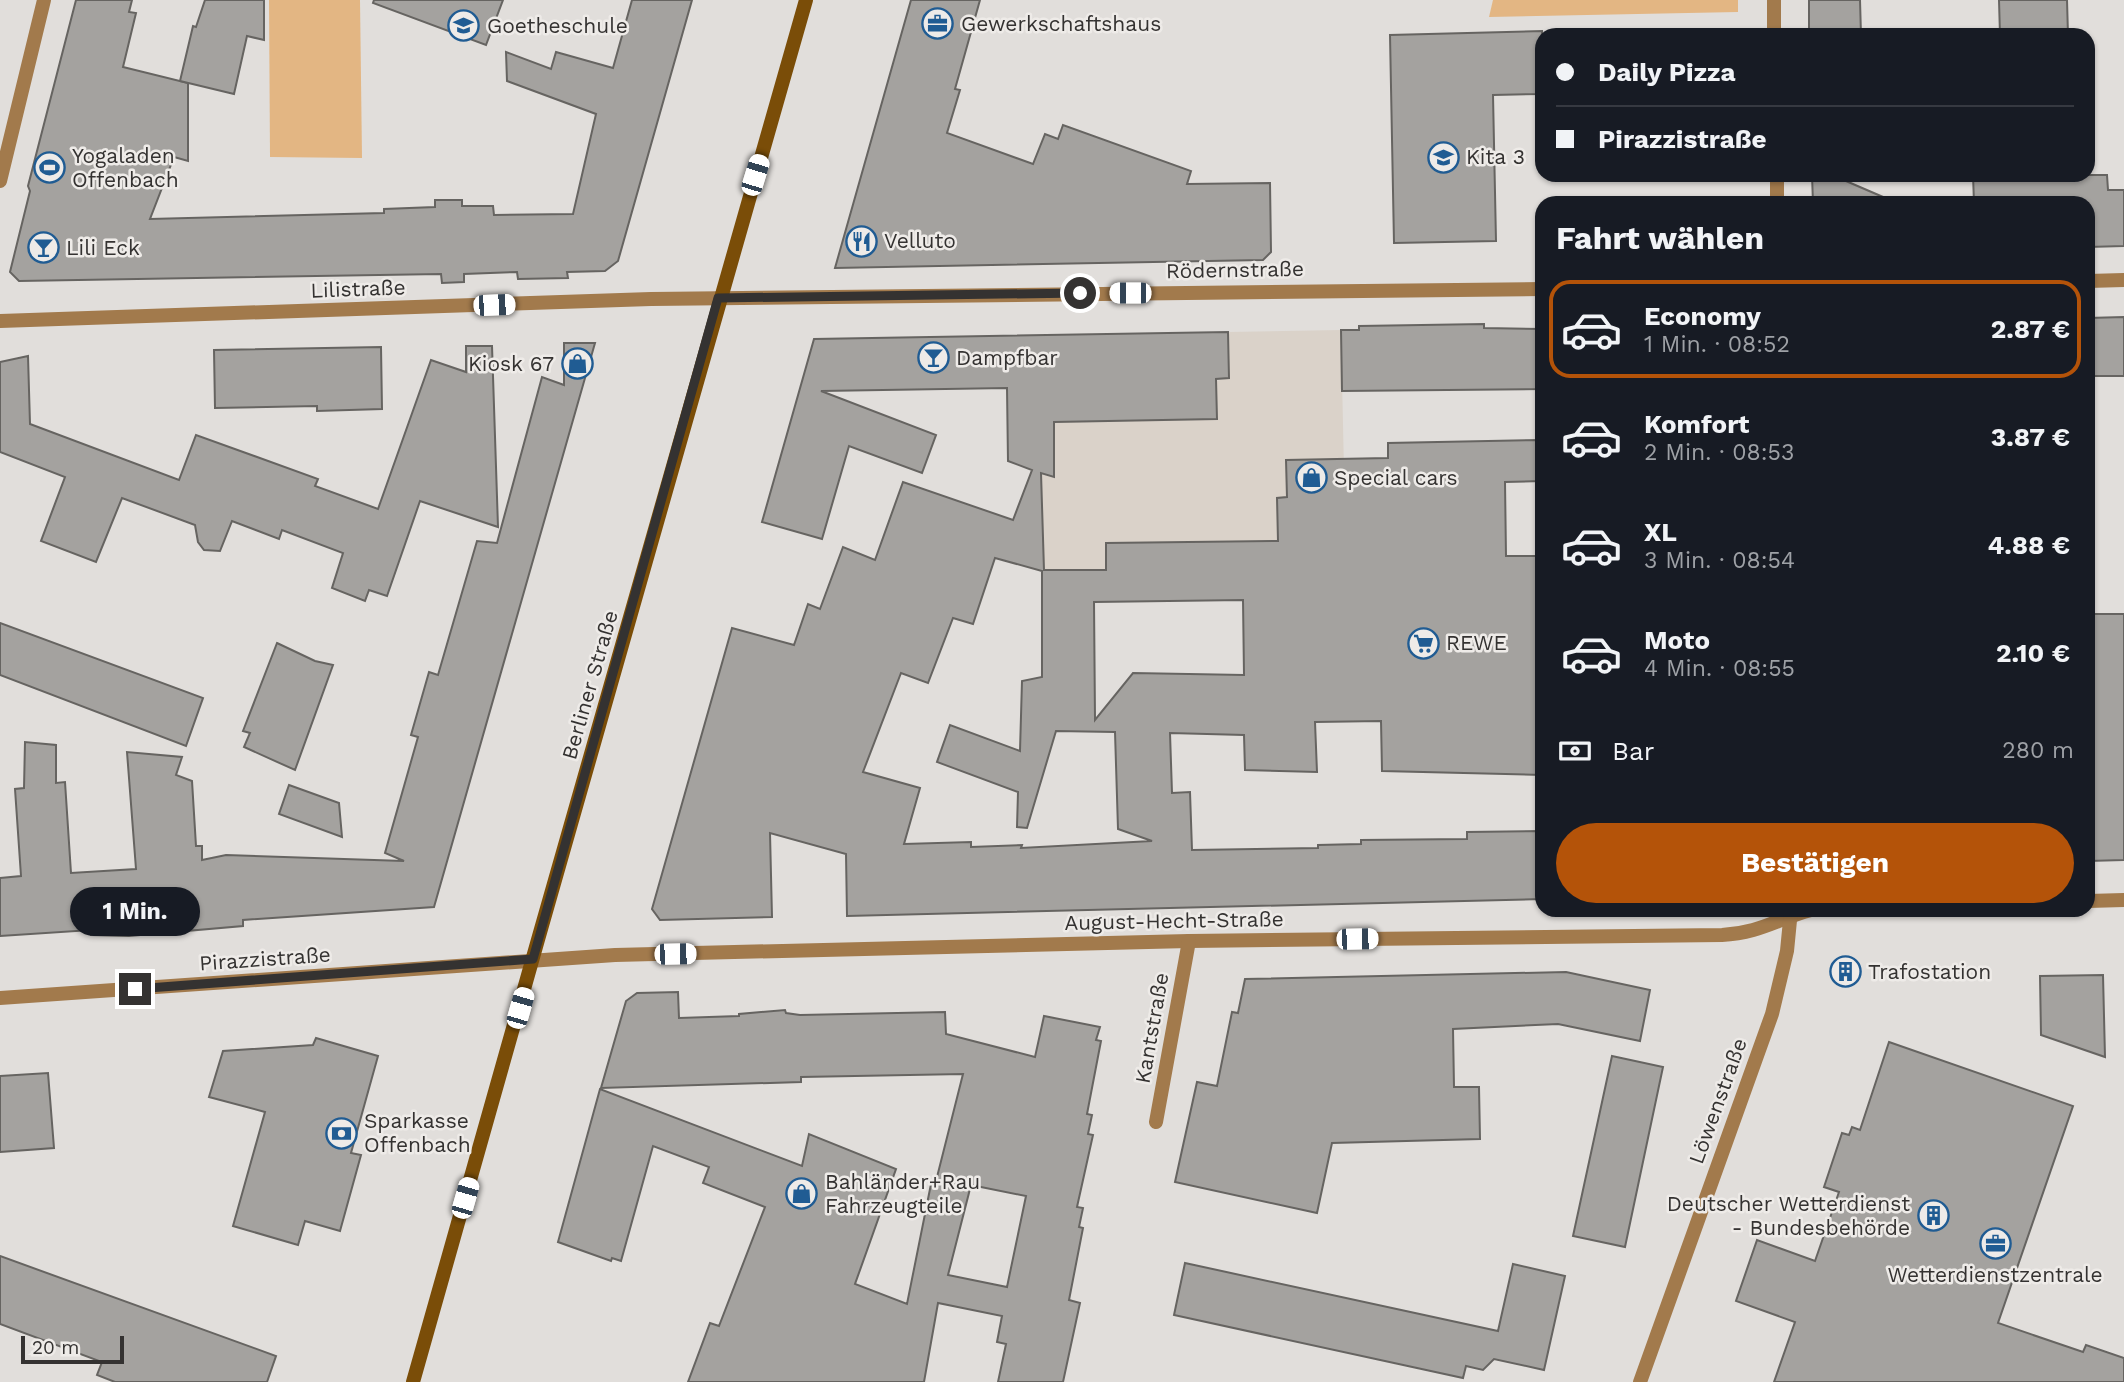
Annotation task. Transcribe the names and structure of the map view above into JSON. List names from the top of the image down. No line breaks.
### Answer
{"streets":{"main road":["Berliner Straße"],"street":["Rödernstraße","Lilistraße","August-Hecht-Straße","Pirazzistraße","Kantstraße","Löwenstraße"]},"crossings":[["Rödernstraße","Lilistraße"],["Rödernstraße","Berliner Straße"],["Lilistraße","Berliner Straße"],["Berliner Straße","August-Hecht-Straße"],["Berliner Straße","Pirazzistraße"],["August-Hecht-Straße","Pirazzistraße"],["August-Hecht-Straße","Kantstraße"]],"places":{"office":["Gewerkschaftshaus","Wetterdienstzentrale"],"school or university":["Goetheschule","Kita 3"],"sports":["Yogaladen Offenbach"],"restaurant":["Velluto"],"bar":["Lili Eck","Dampfbar"],"shop":["Kiosk 67","Special cars","Bahländer+Rau Fahrzeugteile"],"supermarket":["REWE"],"building":["Trafostation","Deutscher Wetterdienst - Bundesbehörde"],"bank":["Sparkasse Offenbach"]},"scale_bar":"20 m","page":{"banner":["Daily Pizza","Pirazzistraße"],"heading":"Fahrt wählen","list":[{"name":"Economy","note":"1 Min. · 08:52","value":"2.87 €"},{"name":"Komfort","note":"2 Min. · 08:53","value":"3.87 €"},{"name":"XL","note":"3 Min. · 08:54","value":"4.88 €"},{"name":"Moto","note":"4 Min. · 08:55","value":"2.10 €"}],"pay":["Bar","280 m"],"buttons":"Bestätigen","bubble":"1 Min.","scale":"20 m"}}
